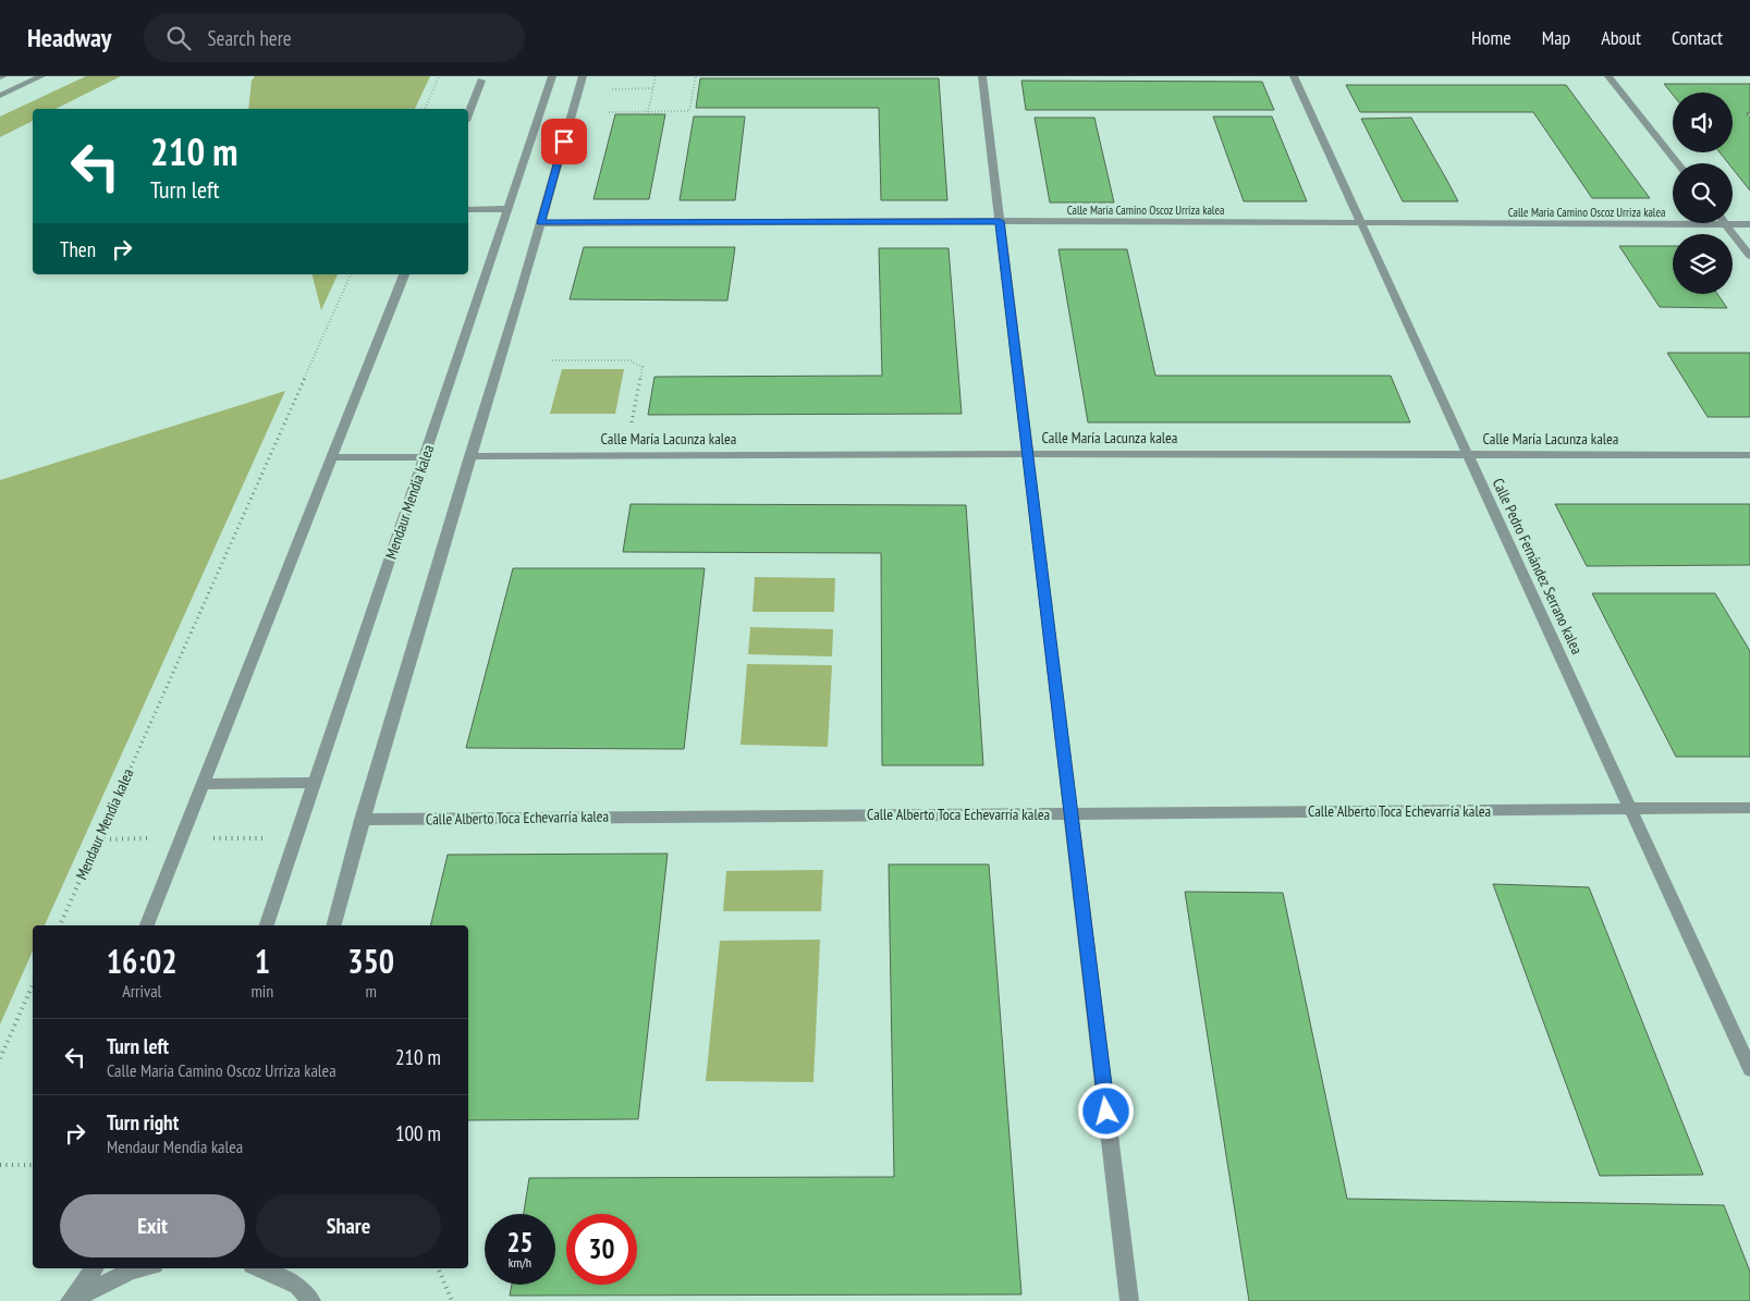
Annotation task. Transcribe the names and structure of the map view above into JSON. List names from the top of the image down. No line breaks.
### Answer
{"streets":{"street":["Calle María Camino Oscoz Urriza kalea","Calle María Lacunza kalea","Mendaur Mendia kalea","Calle Pedro Fernández Serrano kalea","Calle Alberto Toca Echevarría kalea"]},"crossings":[["Calle María Camino Oscoz Urriza kalea","Calle Pedro Fernández Serrano kalea"],["Calle María Lacunza kalea","Calle Pedro Fernández Serrano kalea"],["Calle Pedro Fernández Serrano kalea","Calle Alberto Toca Echevarría kalea"]],"page":{"header":"Headway","search":"Search here","nav":["Home","Map","About","Contact"],"turn":["210 m","Turn left"],"then":"Then","eta":["16:02","Arrival","1","min","350","m"],"list":[{"name":"Turn left","note":"Calle María Camino Oscoz Urriza kalea","value":"210 m"},{"name":"Turn right","note":"Mendaur Mendia kalea","value":"100 m"}],"buttons":["Exit","Share"],"speed":"25 km/h","limit":"30"}}
